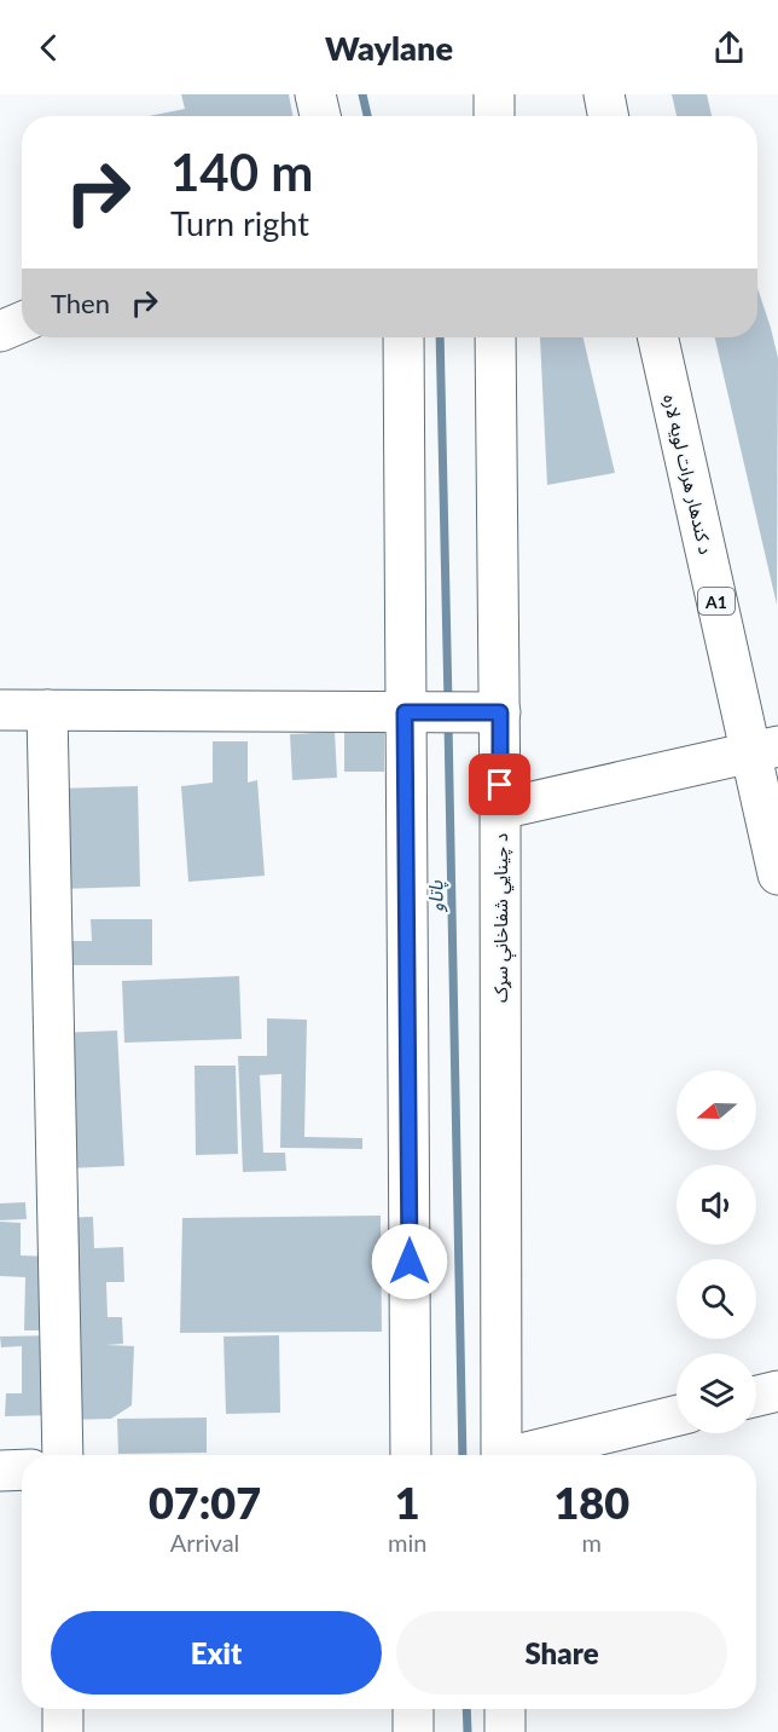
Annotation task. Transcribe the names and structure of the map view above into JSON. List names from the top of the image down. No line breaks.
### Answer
{"streets":{"main road":["د کندهار هرات لویه لاره","A1","د چينايي شفاخانې سړک"]},"water":["پاتاو"],"north":"left","page":{"header":"Waylane","turn":["140 m","Turn right"],"then":"Then","eta":["07:07","Arrival","1","min","180","m"],"buttons":["Exit","Share"]}}
